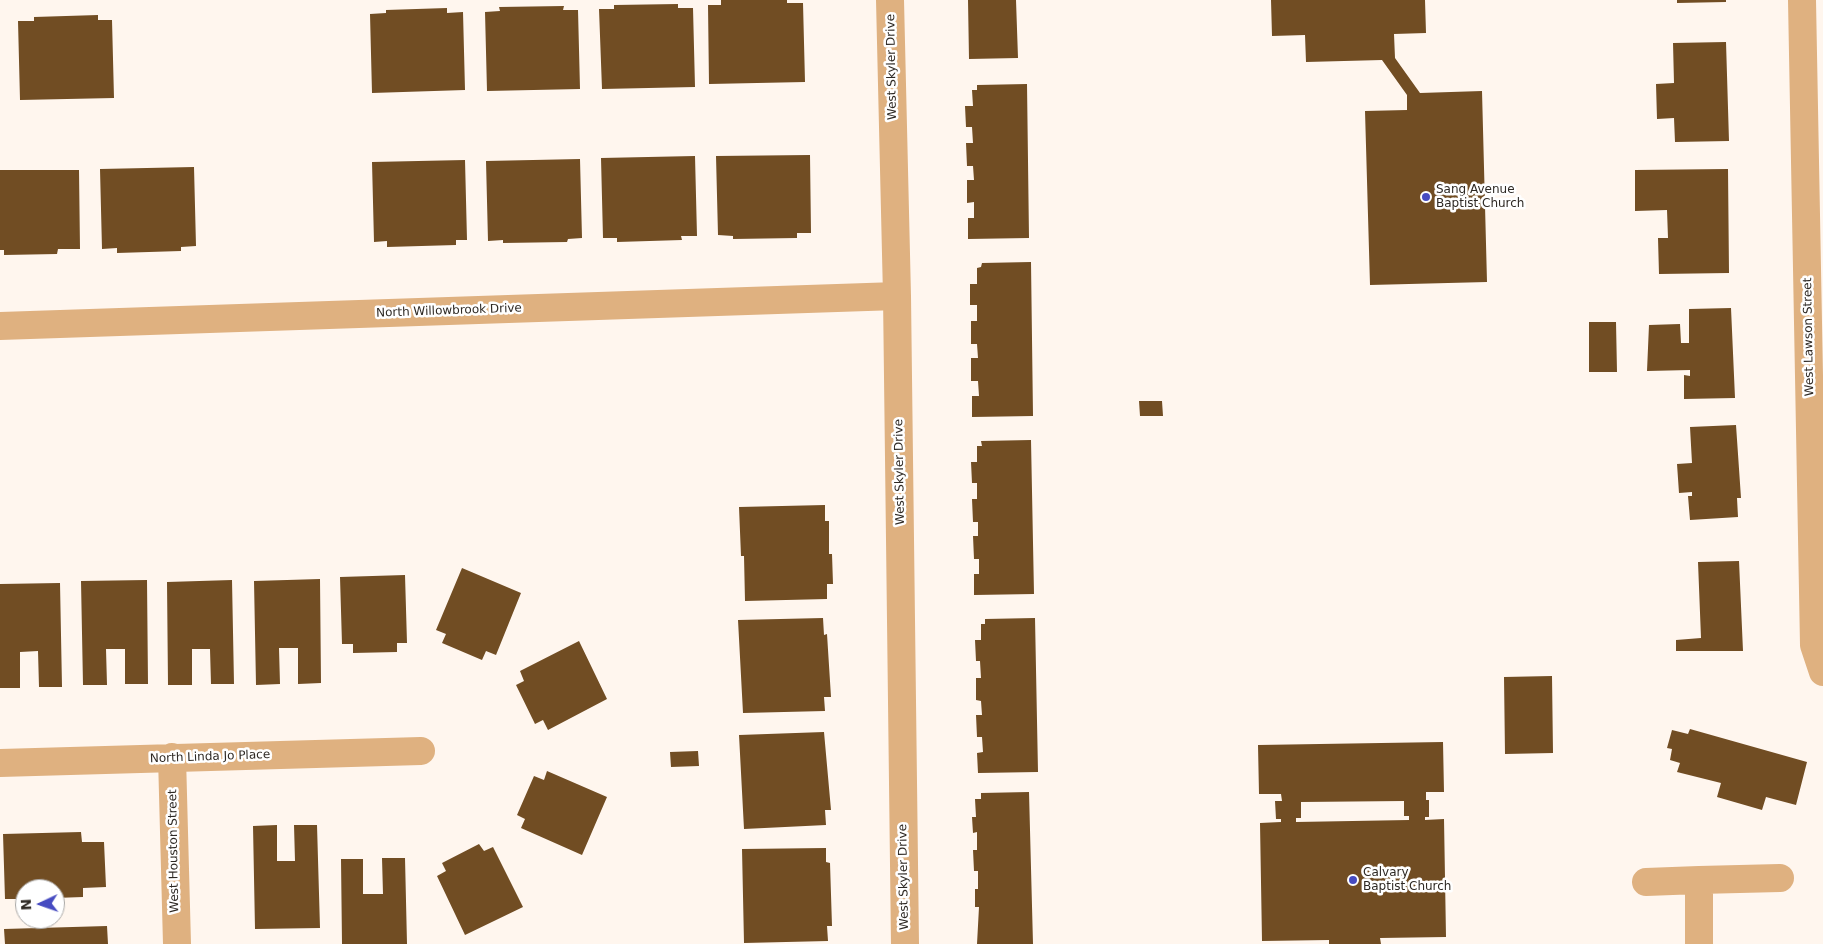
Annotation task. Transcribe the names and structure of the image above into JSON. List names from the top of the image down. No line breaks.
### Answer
{"streets":{"street":["West Skyler Drive","North Willowbrook Drive","West Lawson Street","North Linda Jo Place","West Houston Street"]},"crossings":[["West Skyler Drive","North Willowbrook Drive"],["North Linda Jo Place","West Houston Street"]],"places":["Sang Avenue Baptist Church","Calvary Baptist Church"],"north":"left"}
